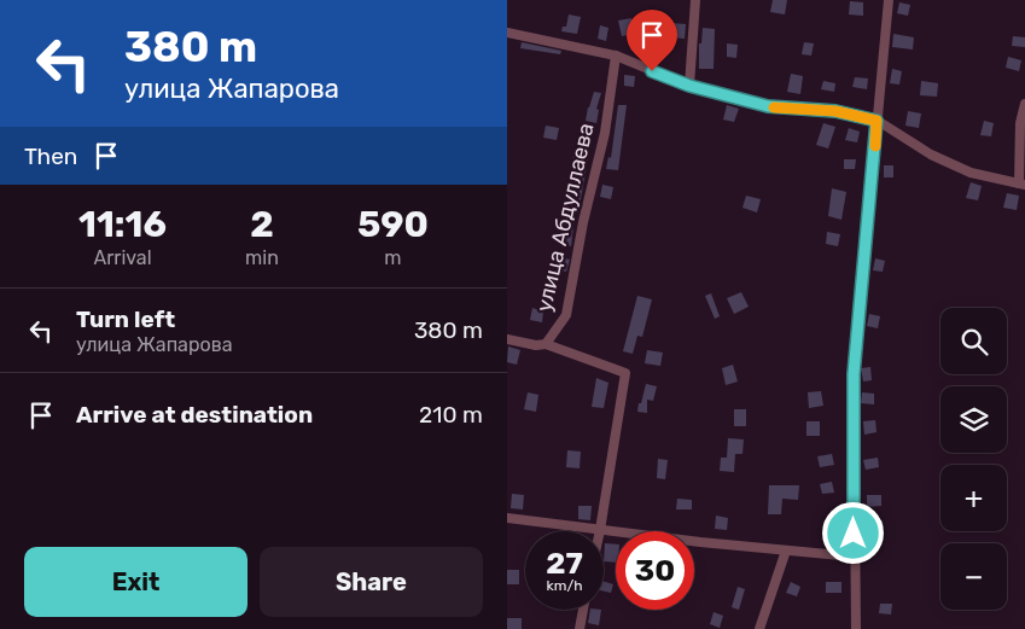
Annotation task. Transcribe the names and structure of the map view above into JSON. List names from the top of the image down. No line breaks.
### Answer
{"streets":{"street":["улица Абдуллаева"]},"page":{"turn":["380 m","улица Жапарова"],"then":"Then","eta":["11:16","Arrival","2","min","590","m"],"list":[{"name":"Turn left","note":"улица Жапарова","value":"380 m"},{"name":"Arrive at destination","value":"210 m"}],"map_buttons":["+","−"],"speed":"27 km/h","limit":"30","buttons":["Exit","Share"]}}
